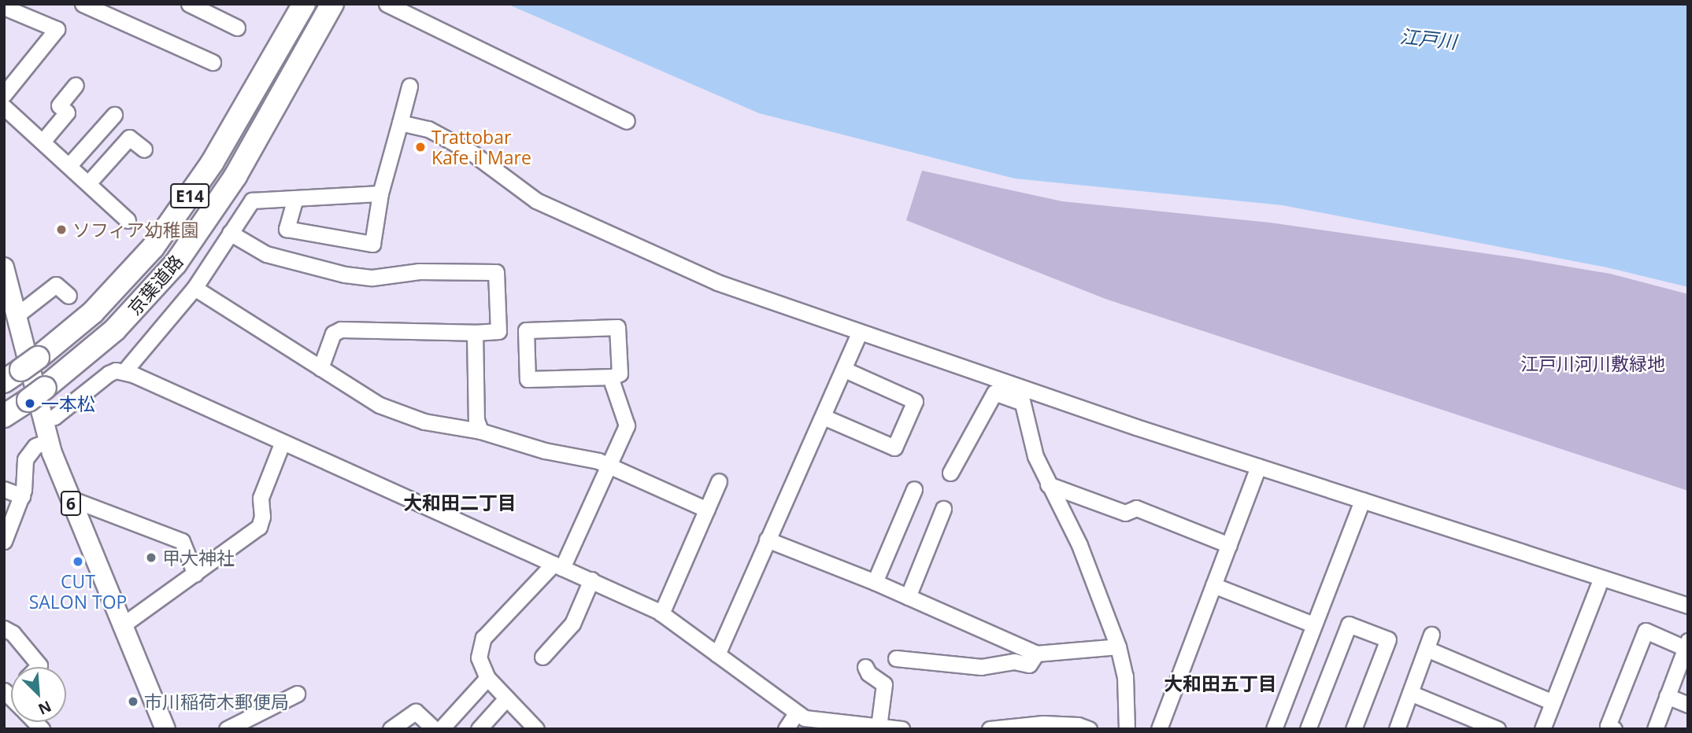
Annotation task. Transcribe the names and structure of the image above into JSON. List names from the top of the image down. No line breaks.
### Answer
{"streets":{"highway":["E14","京葉道路"],"main road":["6"]},"districts":["大和田二丁目","大和田五丁目"],"water":["江戸川"],"parks":["江戸川河川敷緑地"],"places":["Trattobar Kafe il Mare","ソフィア幼稚園","一本松","甲大神社","CUT SALON TOP","市川稲荷木郵便局"],"north":"bottom right"}
